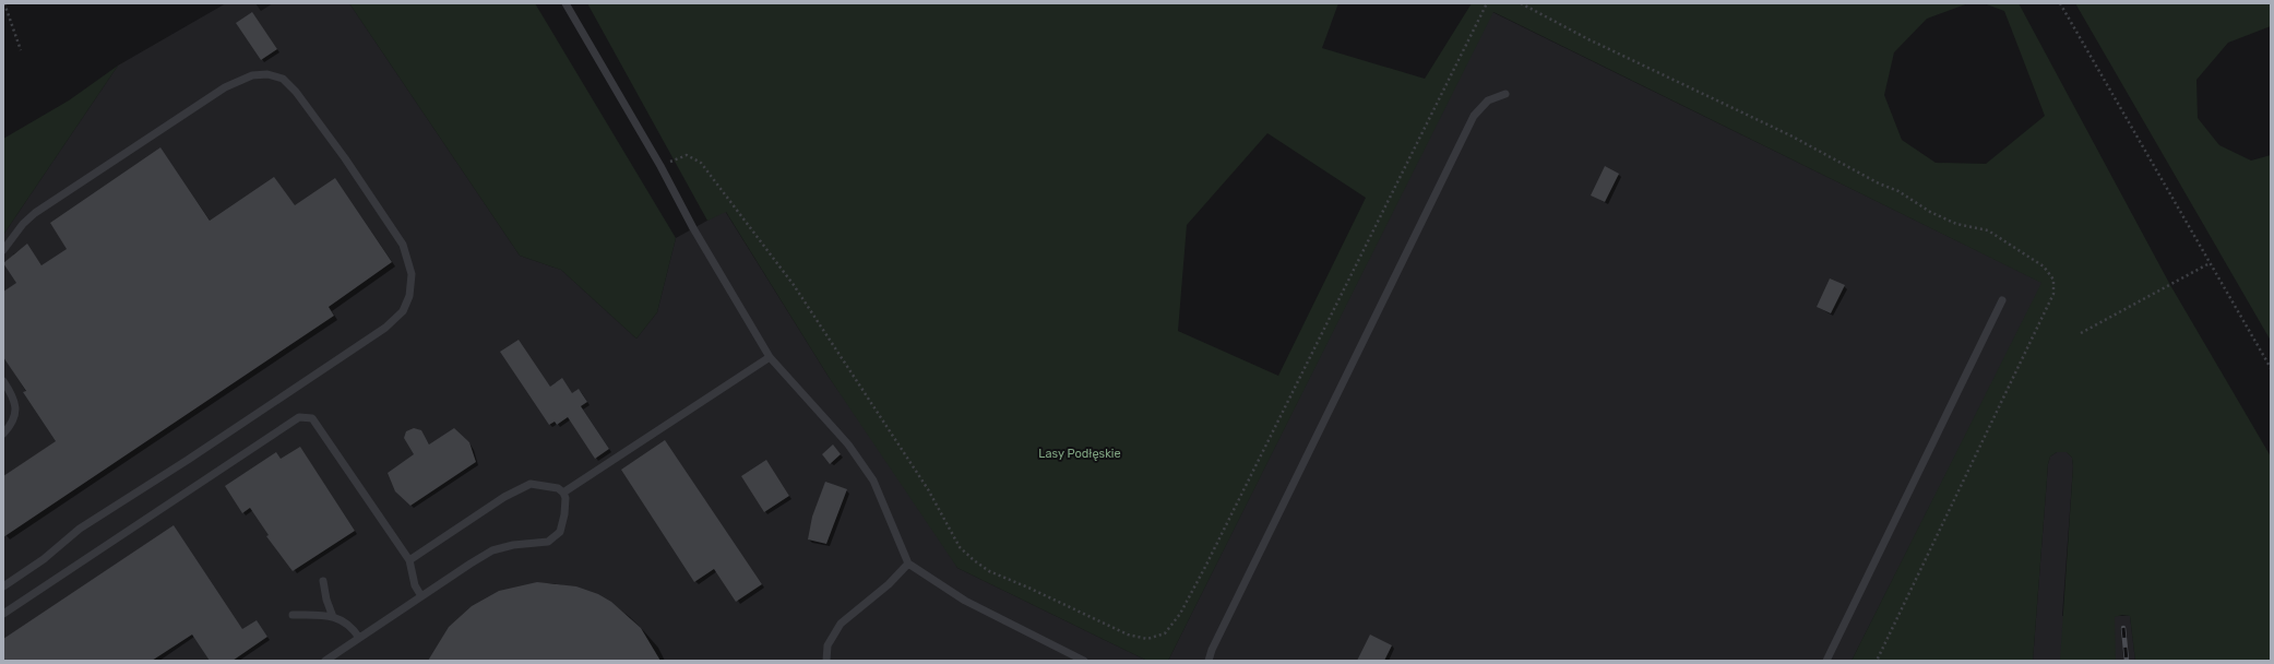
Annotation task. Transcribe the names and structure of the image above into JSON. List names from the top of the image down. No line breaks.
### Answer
{"parks":["Lasy Podłęskie"]}
